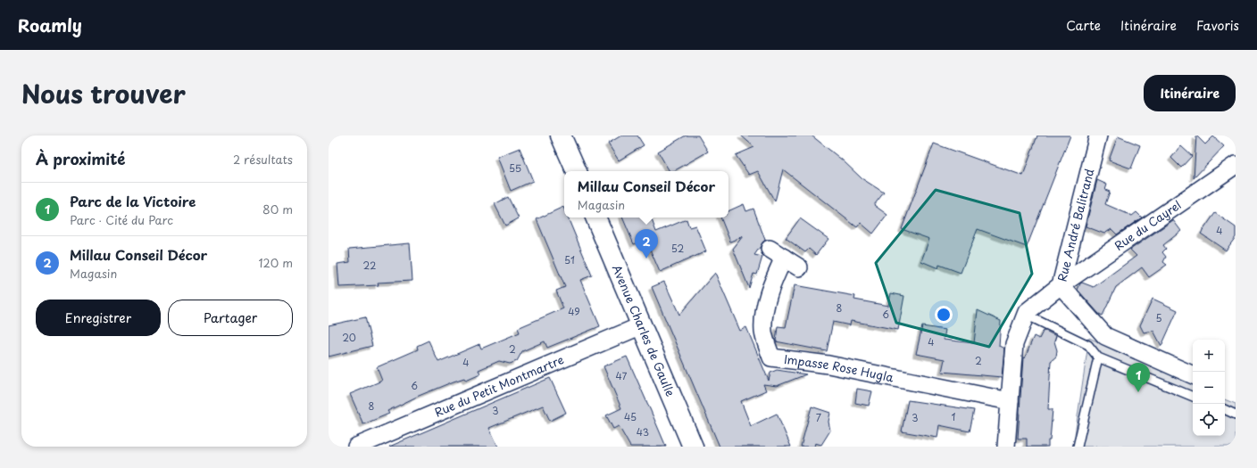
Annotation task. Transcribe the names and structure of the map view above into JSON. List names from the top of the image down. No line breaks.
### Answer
{"streets":{"main road":["Avenue Charles de Gaulle"],"street":["Rue André Balitrand","Rue du Cayrel","Impasse Rose Hugla","Rue du Petit Montmartre"]},"crossings":[["Rue André Balitrand","Rue du Cayrel"],["Rue André Balitrand","Impasse Rose Hugla"],["Avenue Charles de Gaulle","Rue du Petit Montmartre"]],"house_numbers":["55","4","52","51","22","8","49","6","5","20","4","2","2","4","47","6","8","3","45","1","7","3","43"],"page":{"header":"Roamly","nav":["Carte","Itinéraire","Favoris"],"title":"Nous trouver","buttons":["Itinéraire",["Enregistrer","Partager"]],"heading":["À proximité","2 résultats"],"popup":["Millau Conseil Décor","Magasin"],"list":[{"mark":"1","name":"Parc de la Victoire","note":"Parc · Cité du Parc","value":"80 m"},{"mark":"2","name":"Millau Conseil Décor","note":"Magasin","value":"120 m"}],"pins":["2","1"],"map_buttons":["+","−"]}}
